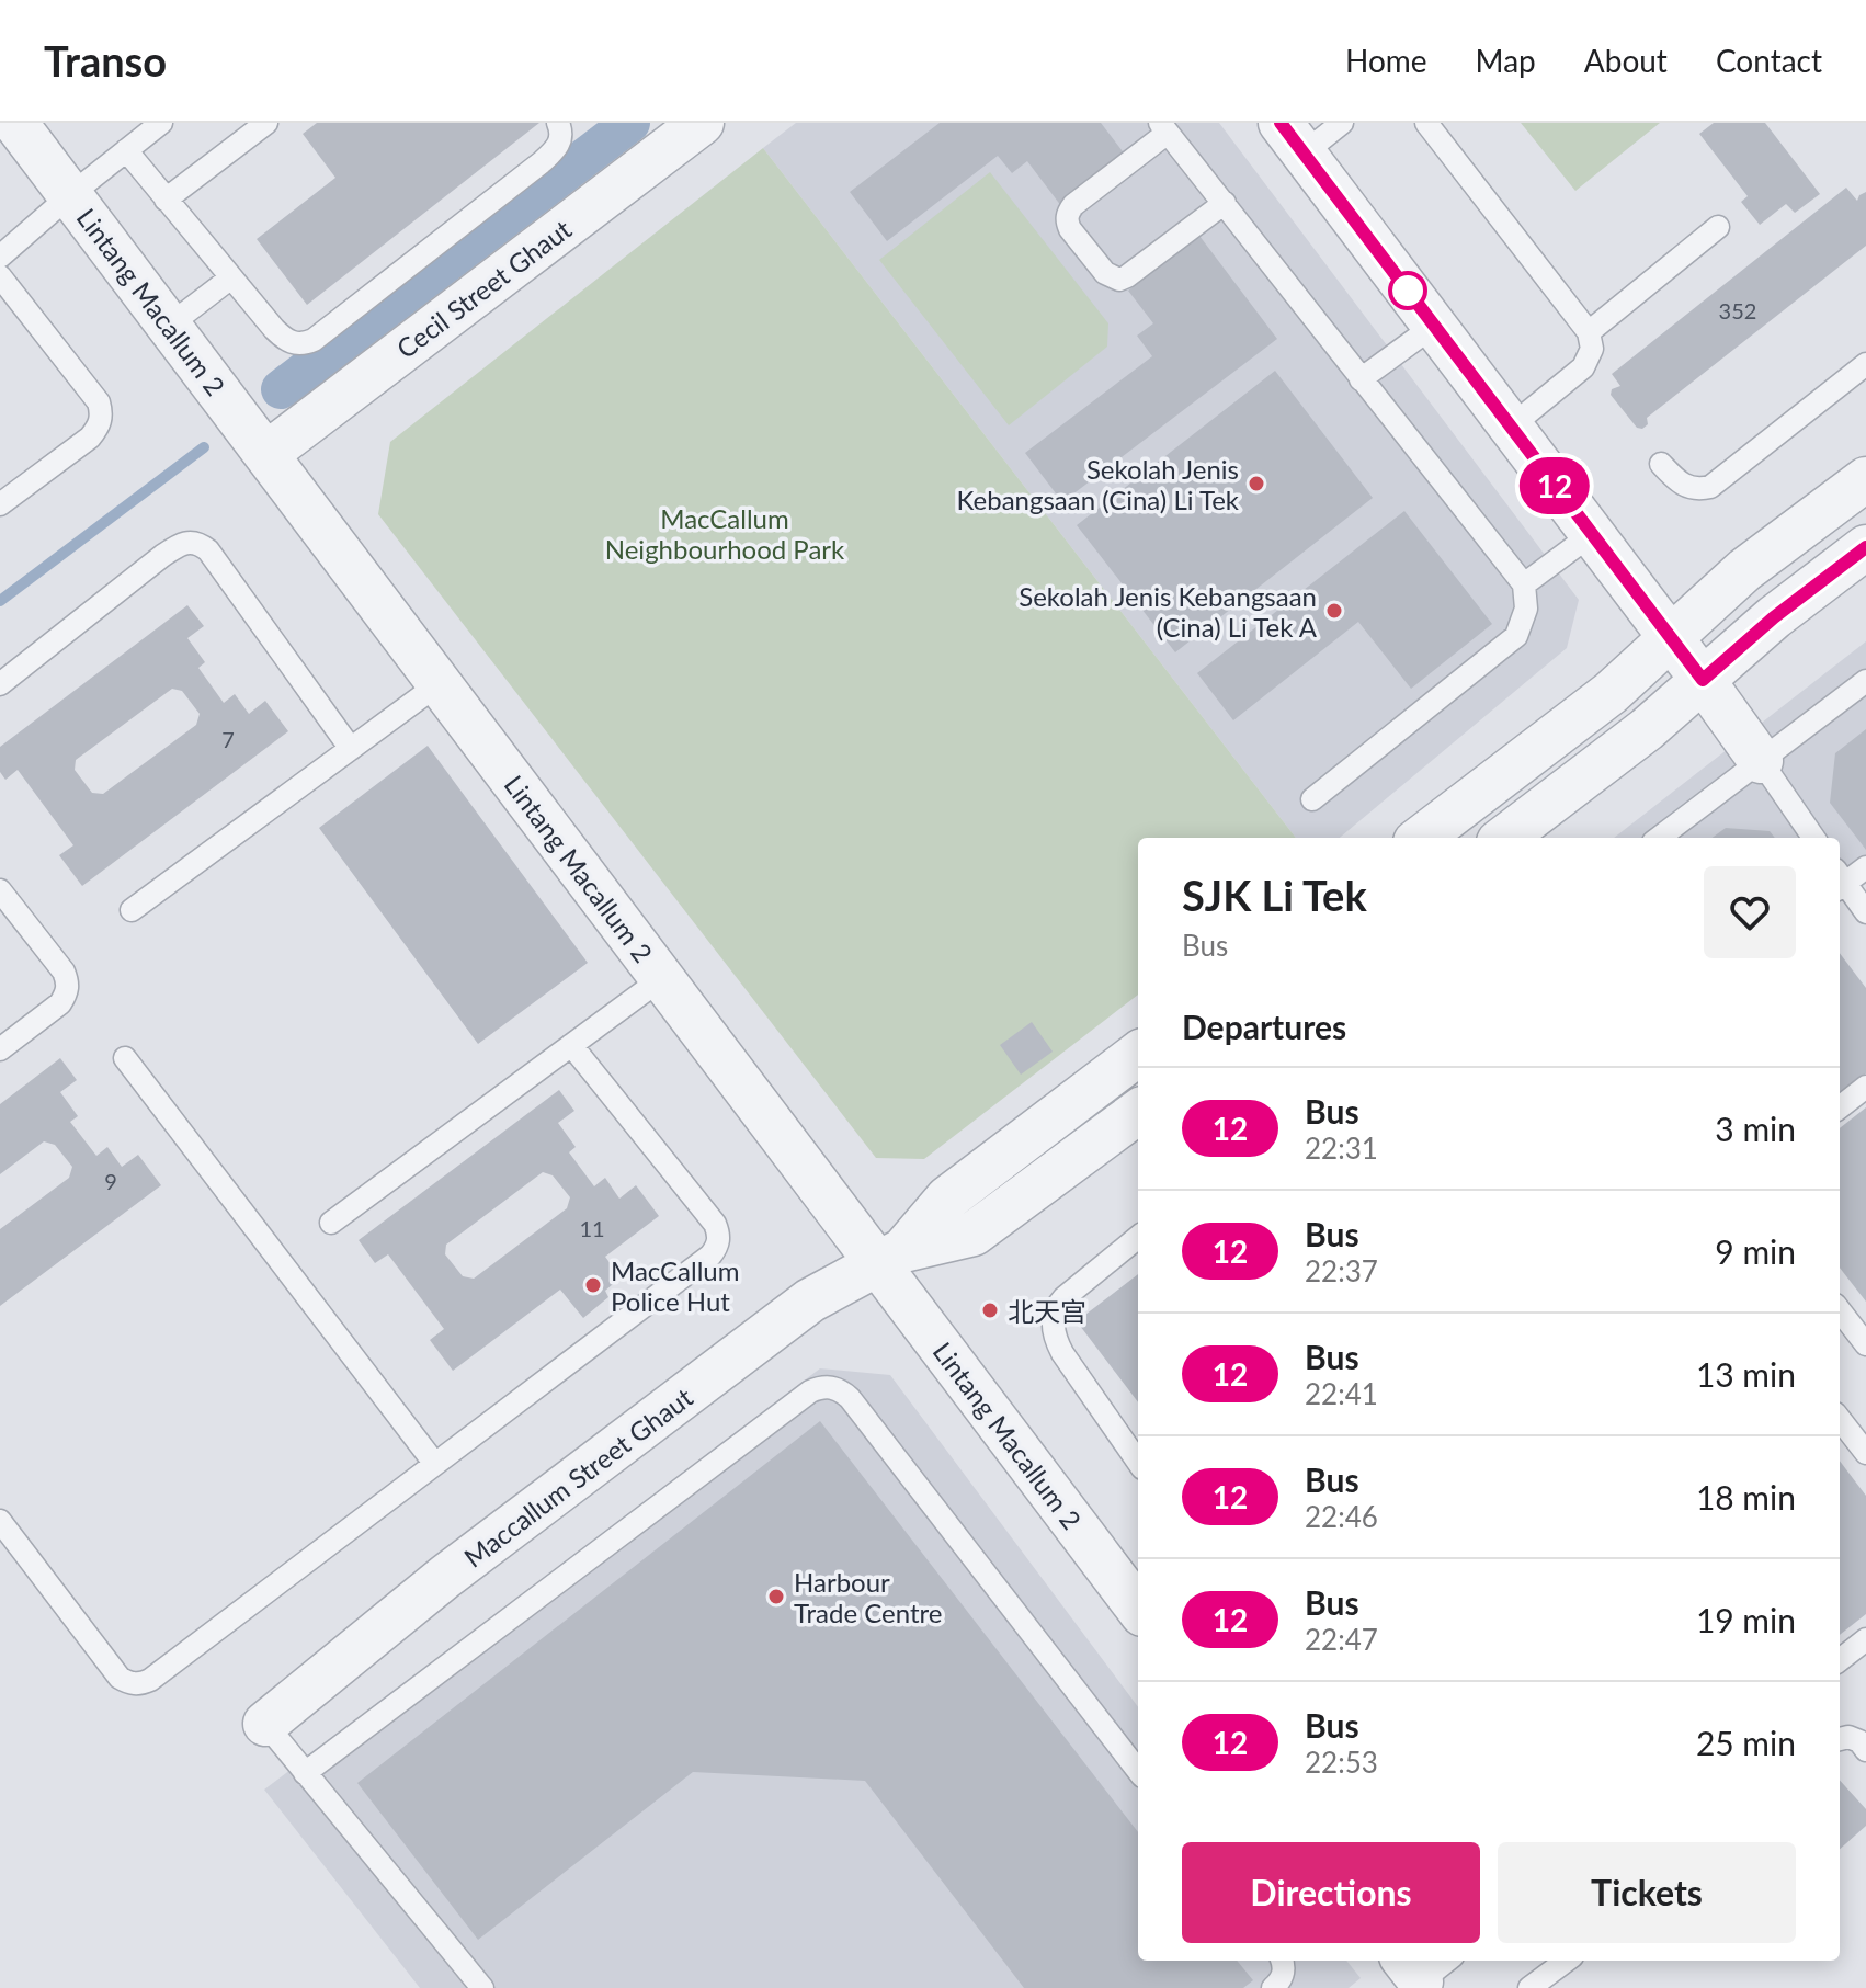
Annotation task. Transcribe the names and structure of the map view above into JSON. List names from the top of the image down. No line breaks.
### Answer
{"streets":{"street":["Cecil Street Ghaut","Lintang Macallum 2","Maccallum Street Ghaut"]},"crossings":[["Cecil Street Ghaut","Lintang Macallum 2"],["Lintang Macallum 2","Maccallum Street Ghaut"]],"parks":["MacCallum Neighbourhood Park"],"places":["Sekolah Jenis Kebangsaan (Cina) Li Tek","Sekolah Jenis Kebangsaan (Cina) Li Tek A","MacCallum Police Hut","北天宫","Harbour Trade Centre"],"lines":["bus line 12"],"house_numbers":["352","7","9","11"],"page":{"header":"Transo","nav":["Home","Map","About","Contact"],"on_map":"12","heading":[["SJK Li Tek","Bus"],"Departures"],"list":[{"mark":"12","name":"Bus","note":"22:31","value":"3 min"},{"mark":"12","name":"Bus","note":"22:37","value":"9 min"},{"mark":"12","name":"Bus","note":"22:41","value":"13 min"},{"mark":"12","name":"Bus","note":"22:46","value":"18 min"},{"mark":"12","name":"Bus","note":"22:47","value":"19 min"},{"mark":"12","name":"Bus","note":"22:53","value":"25 min"}],"buttons":["Directions","Tickets"]}}
